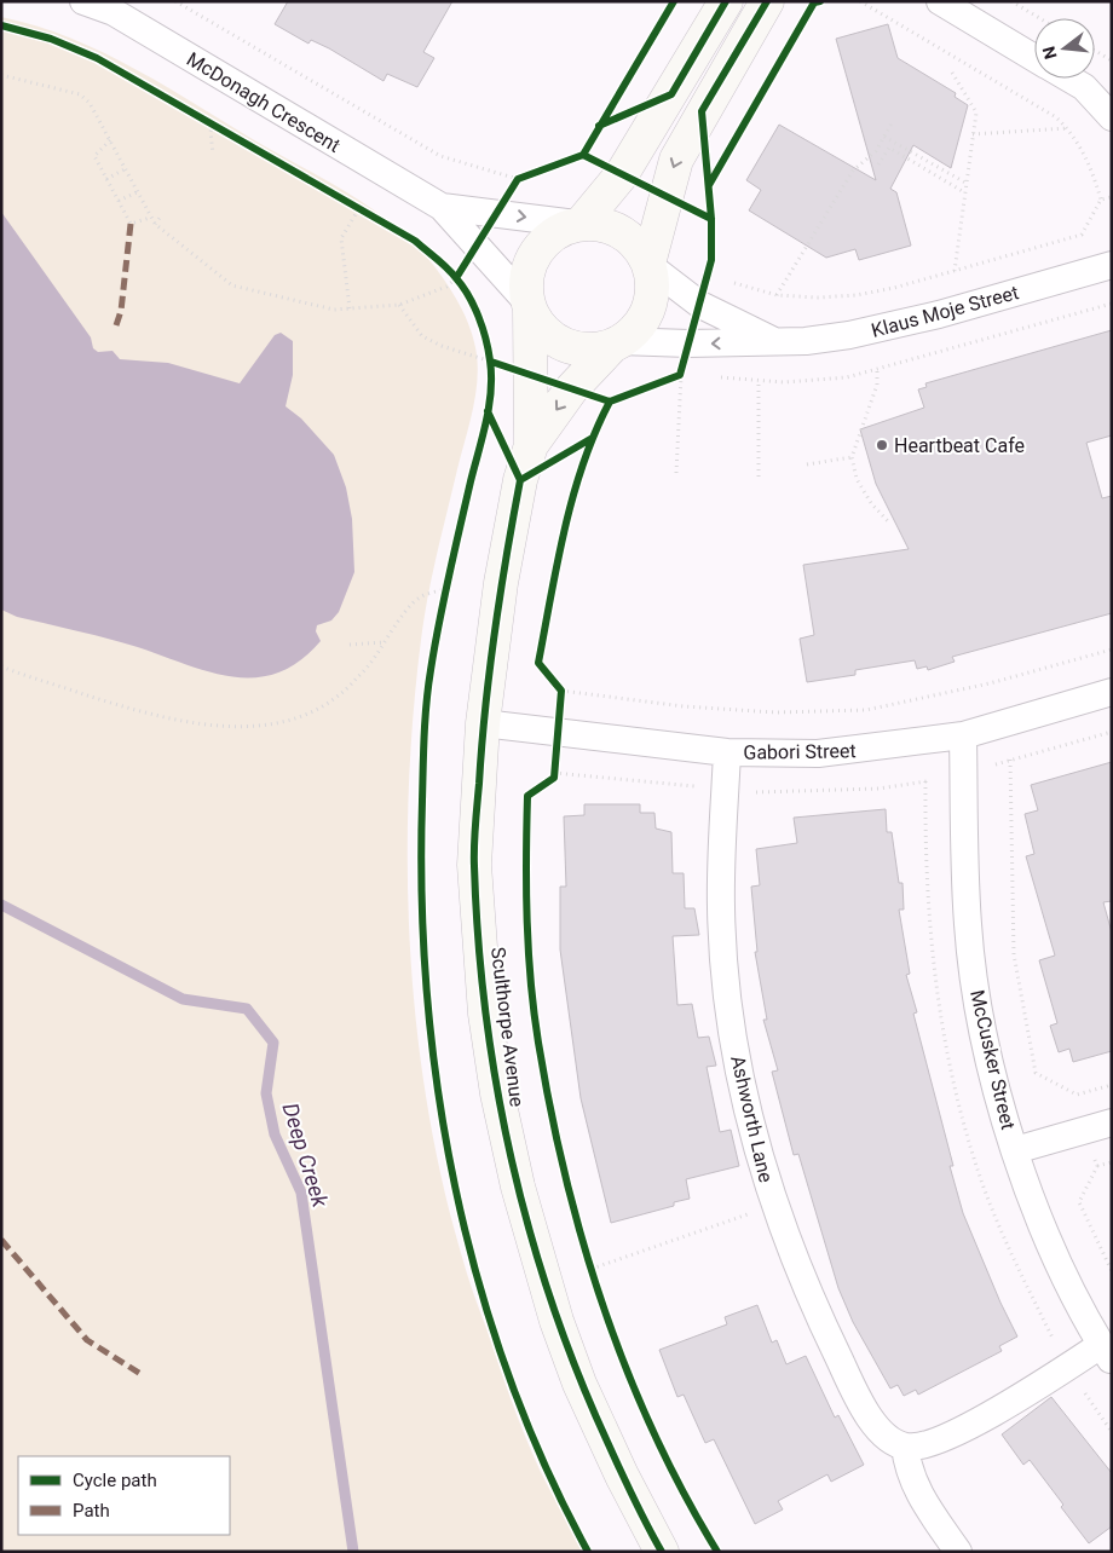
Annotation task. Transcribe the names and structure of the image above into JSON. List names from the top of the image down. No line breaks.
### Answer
{"streets":{"street":["McDonagh Crescent","Klaus Moje Street","Gabori Street","Sculthorpe Avenue","McCusker Street","Ashworth Lane"]},"crossings":[["McDonagh Crescent","Klaus Moje Street"],["McDonagh Crescent","Sculthorpe Avenue"],["Klaus Moje Street","Sculthorpe Avenue"],["Gabori Street","Sculthorpe Avenue"],["Gabori Street","McCusker Street"],["Gabori Street","Ashworth Lane"]],"water":["Deep Creek"],"places":["Heartbeat Cafe"],"legend":["Cycle path","Path"],"north":"left"}
